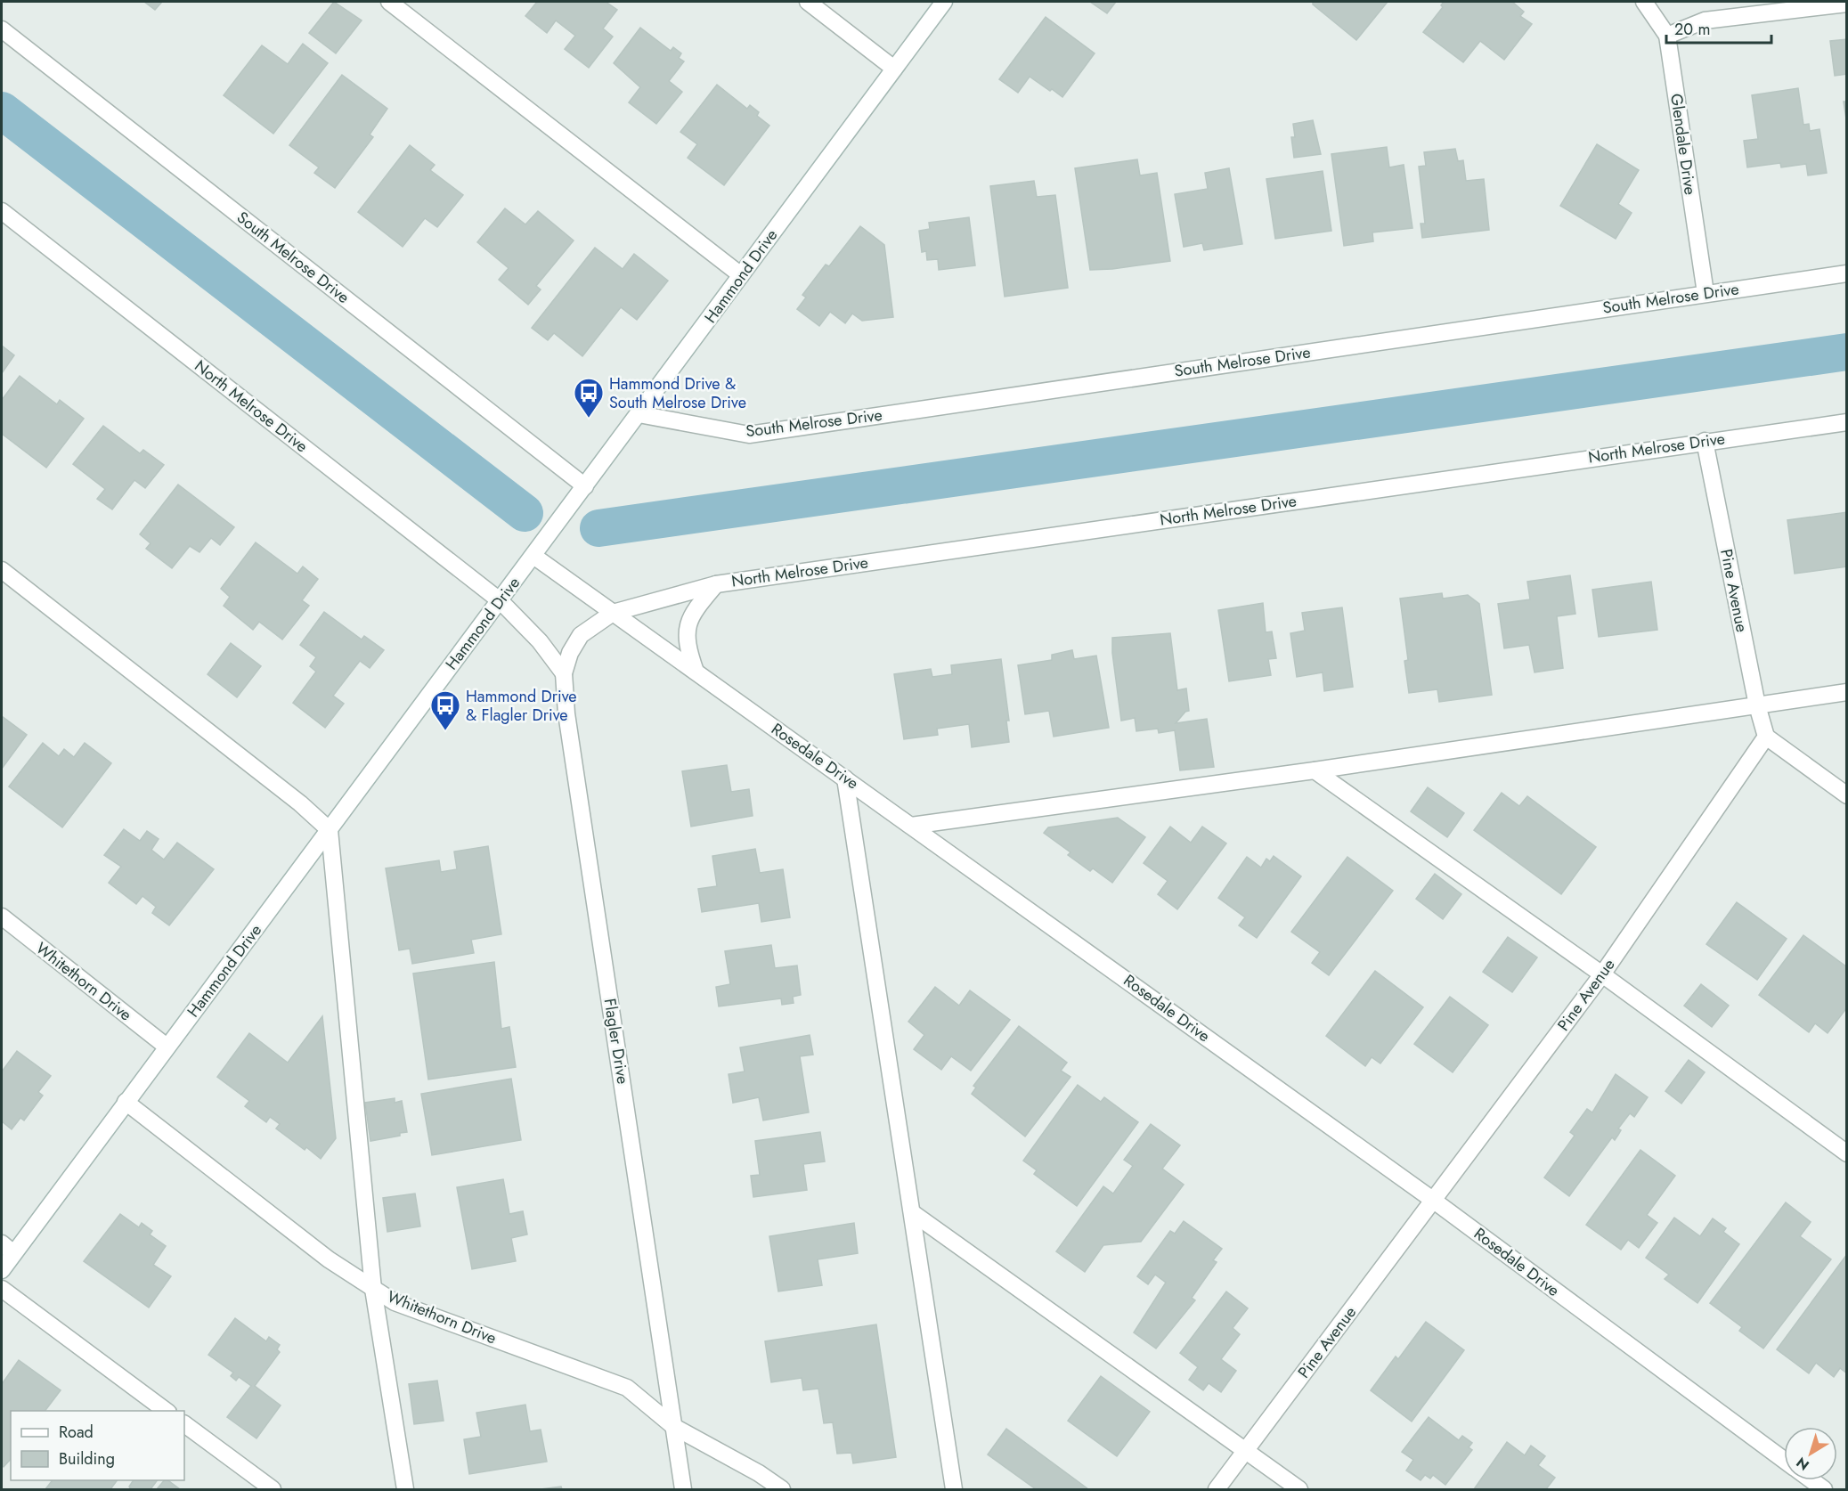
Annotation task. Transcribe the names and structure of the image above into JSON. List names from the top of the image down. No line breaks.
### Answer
{"streets":{"street":["Glendale Drive","South Melrose Drive","Hammond Drive","North Melrose Drive","Pine Avenue","Rosedale Drive","Whitethorn Drive","Flagler Drive"]},"crossings":[["Glendale Drive","South Melrose Drive"],["South Melrose Drive","Hammond Drive"],["Hammond Drive","North Melrose Drive"],["Hammond Drive","Rosedale Drive"],["Hammond Drive","Whitethorn Drive"],["North Melrose Drive","Pine Avenue"],["North Melrose Drive","Rosedale Drive"],["North Melrose Drive","Flagler Drive"],["Pine Avenue","Rosedale Drive"],["Rosedale Drive","Flagler Drive"],["Whitethorn Drive","Flagler Drive"]],"places":{"bus stop":["Hammond Drive & South Melrose Drive","Hammond Drive & Flagler Drive"]},"legend":["Road","Building"],"scale_bar":"20 m","north":"bottom left"}
